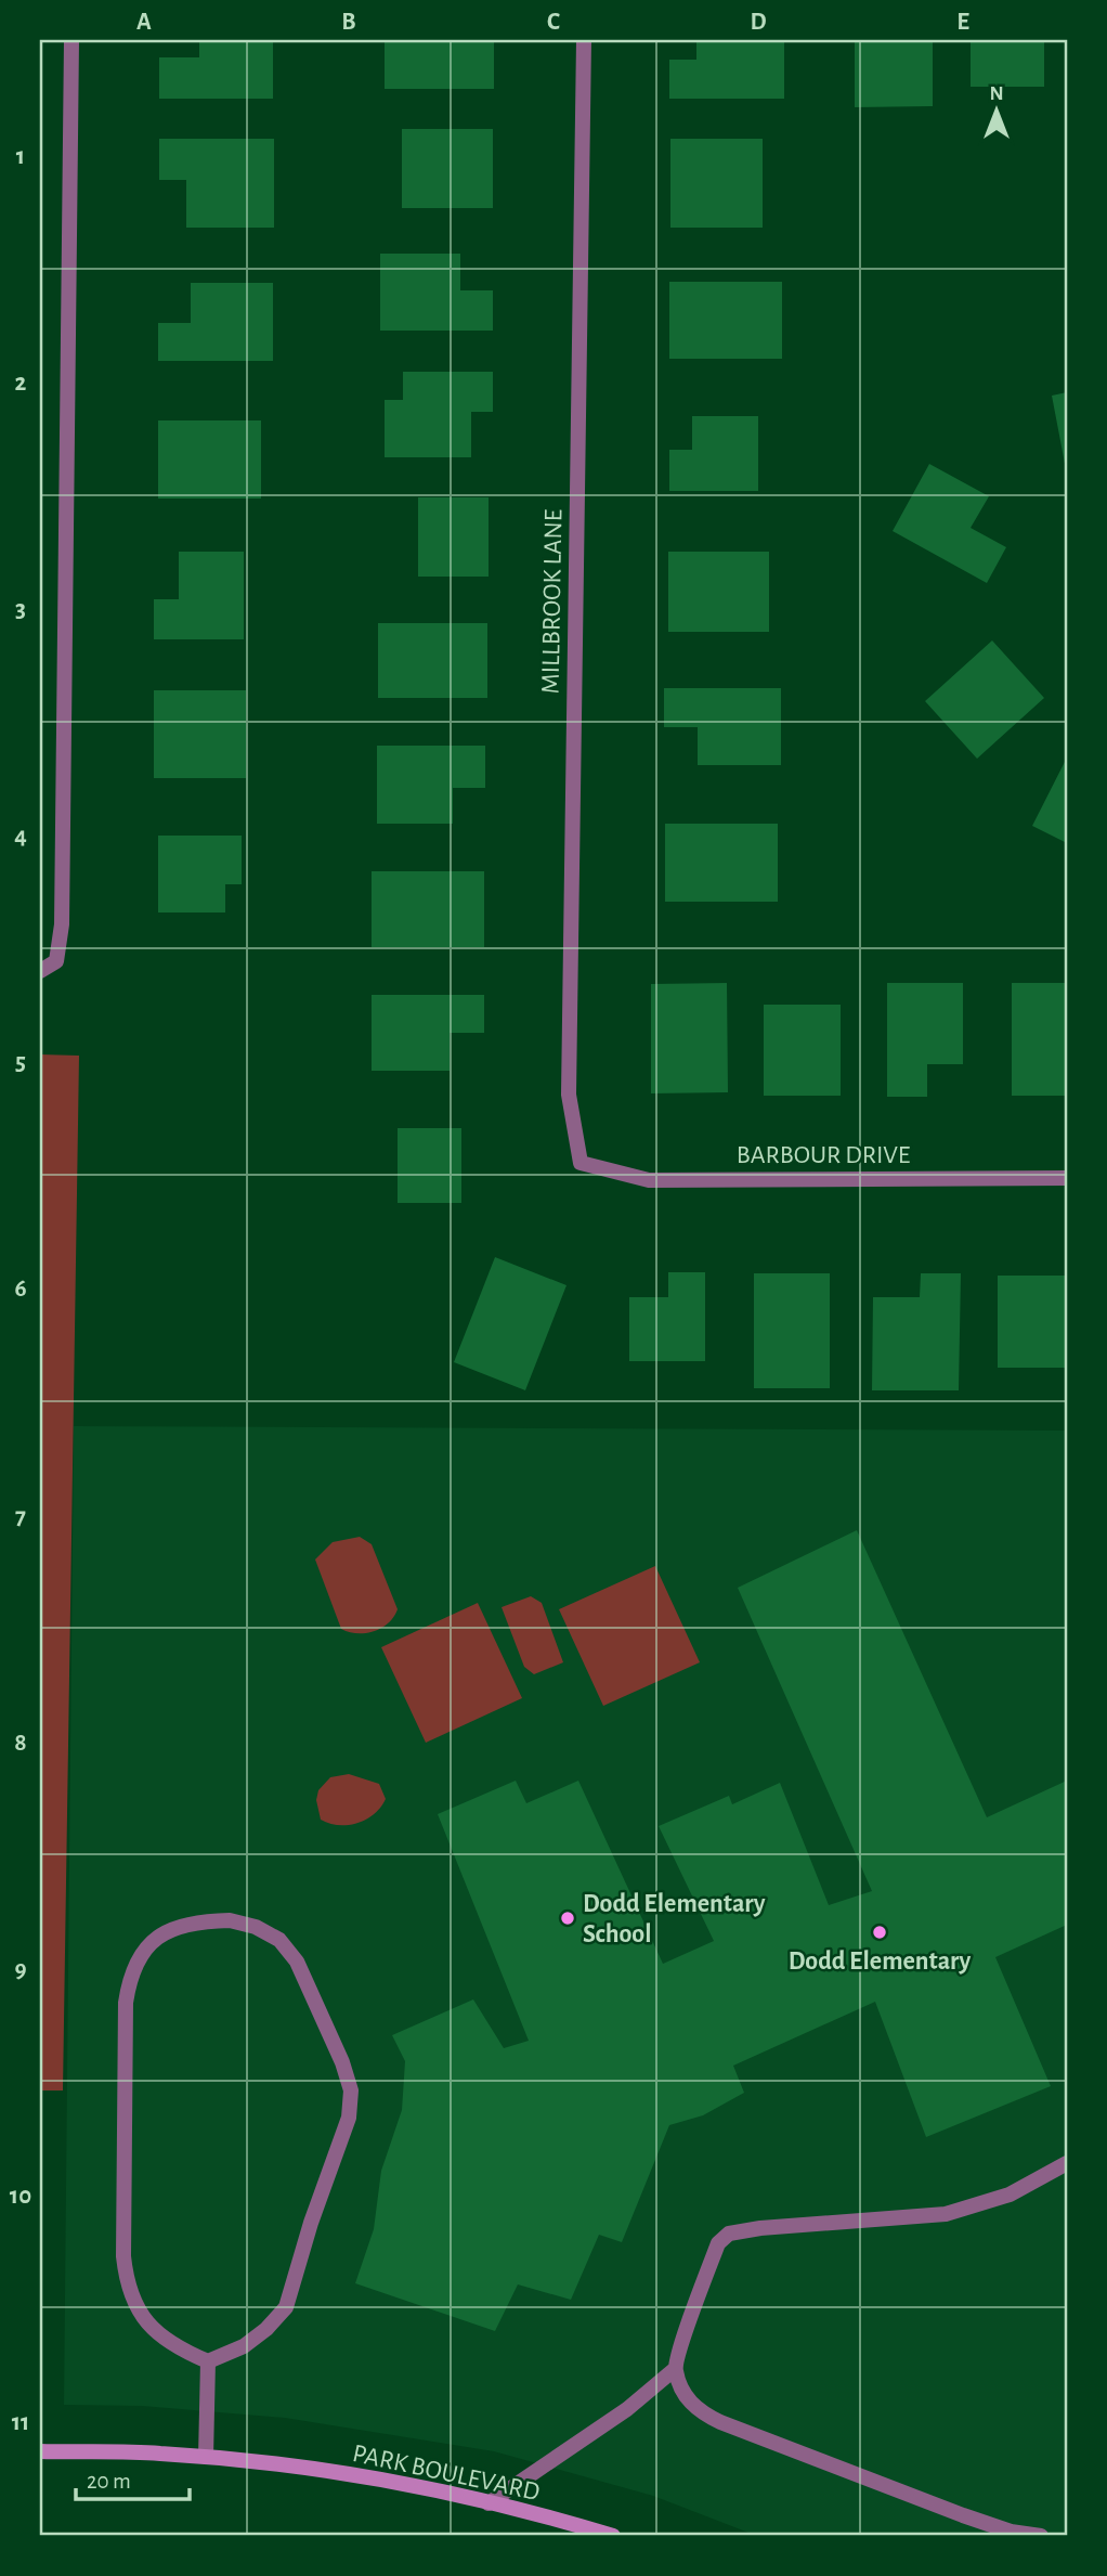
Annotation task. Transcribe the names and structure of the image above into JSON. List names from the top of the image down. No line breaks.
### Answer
{"streets":{"main road":["PARK BOULEVARD"],"street":["MILLBROOK LANE","BARBOUR DRIVE"]},"crossings":[["MILLBROOK LANE","BARBOUR DRIVE"]],"places":["Dodd Elementary School","Dodd Elementary"],"scale_bar":"20 m","north":"top","grid":{"columns":["A","B","C","D","E"],"rows":["1","2","3","4","5","6","7","8","9","10","11"]}}
